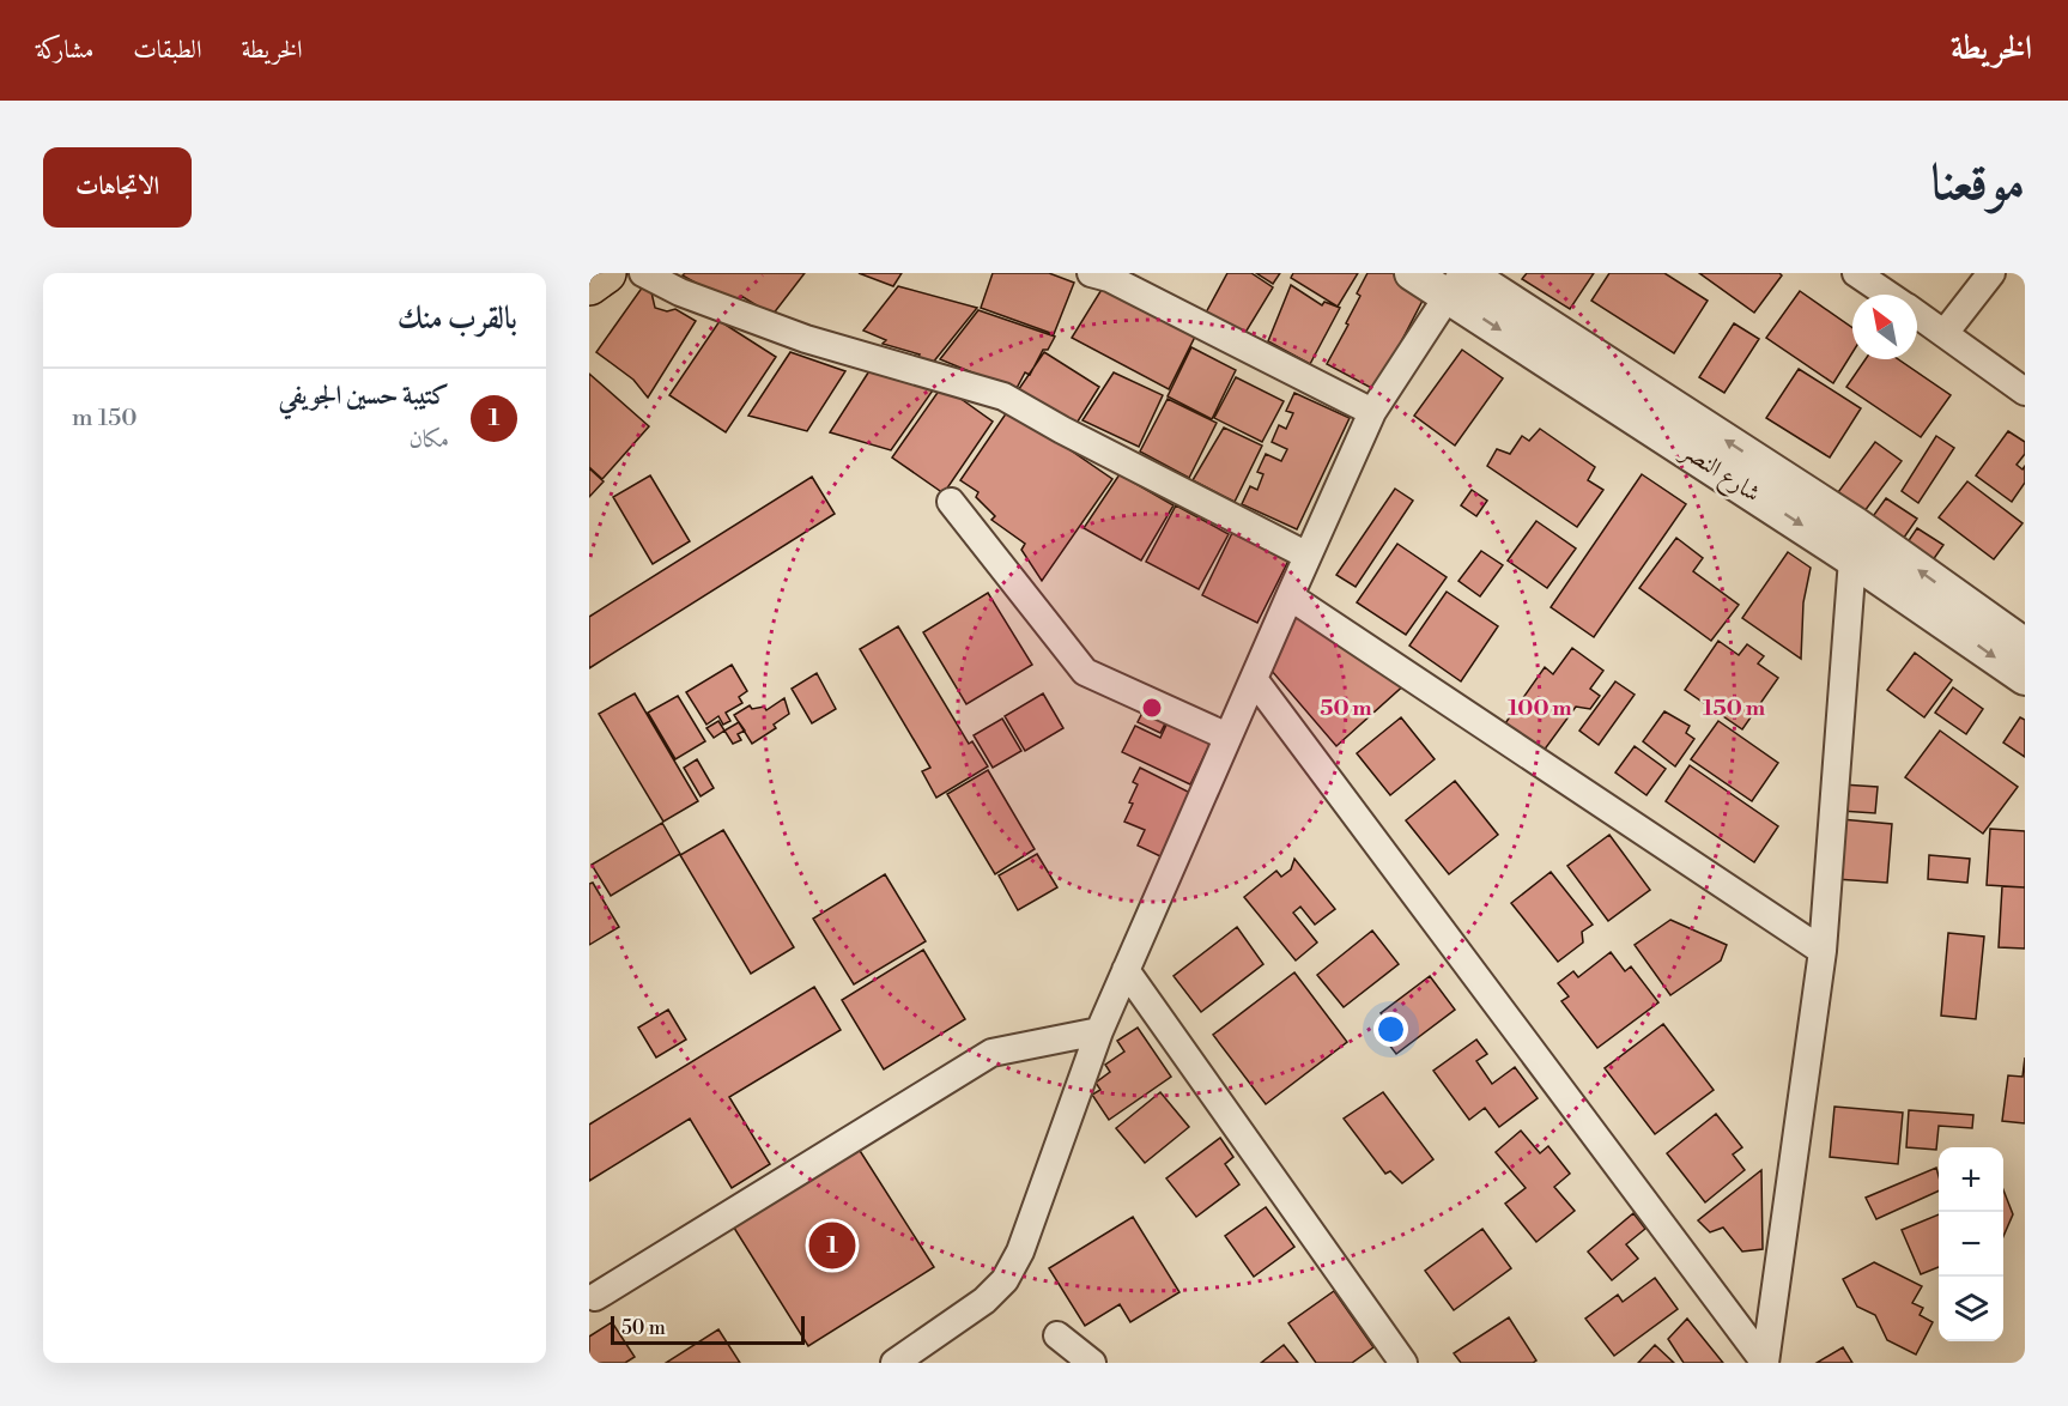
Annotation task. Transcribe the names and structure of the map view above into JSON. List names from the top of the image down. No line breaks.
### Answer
{"streets":{"street":["شارع النصر"]},"scale_bar":"50 m","north":"top left","page":{"header":"الخريطة","nav":["الخريطة","الطبقات","مشاركة"],"title":"موقعنا","buttons":"الاتجاهات","heading":"بالقرب منك","list":[{"mark":"1","name":"كتيبة حسين الجويفي","note":"مكان","value":"150 m"}],"map_buttons":["+","−"],"pins":"1","scale":"50 m"},"rings":["50 m","100 m","150 m"]}
